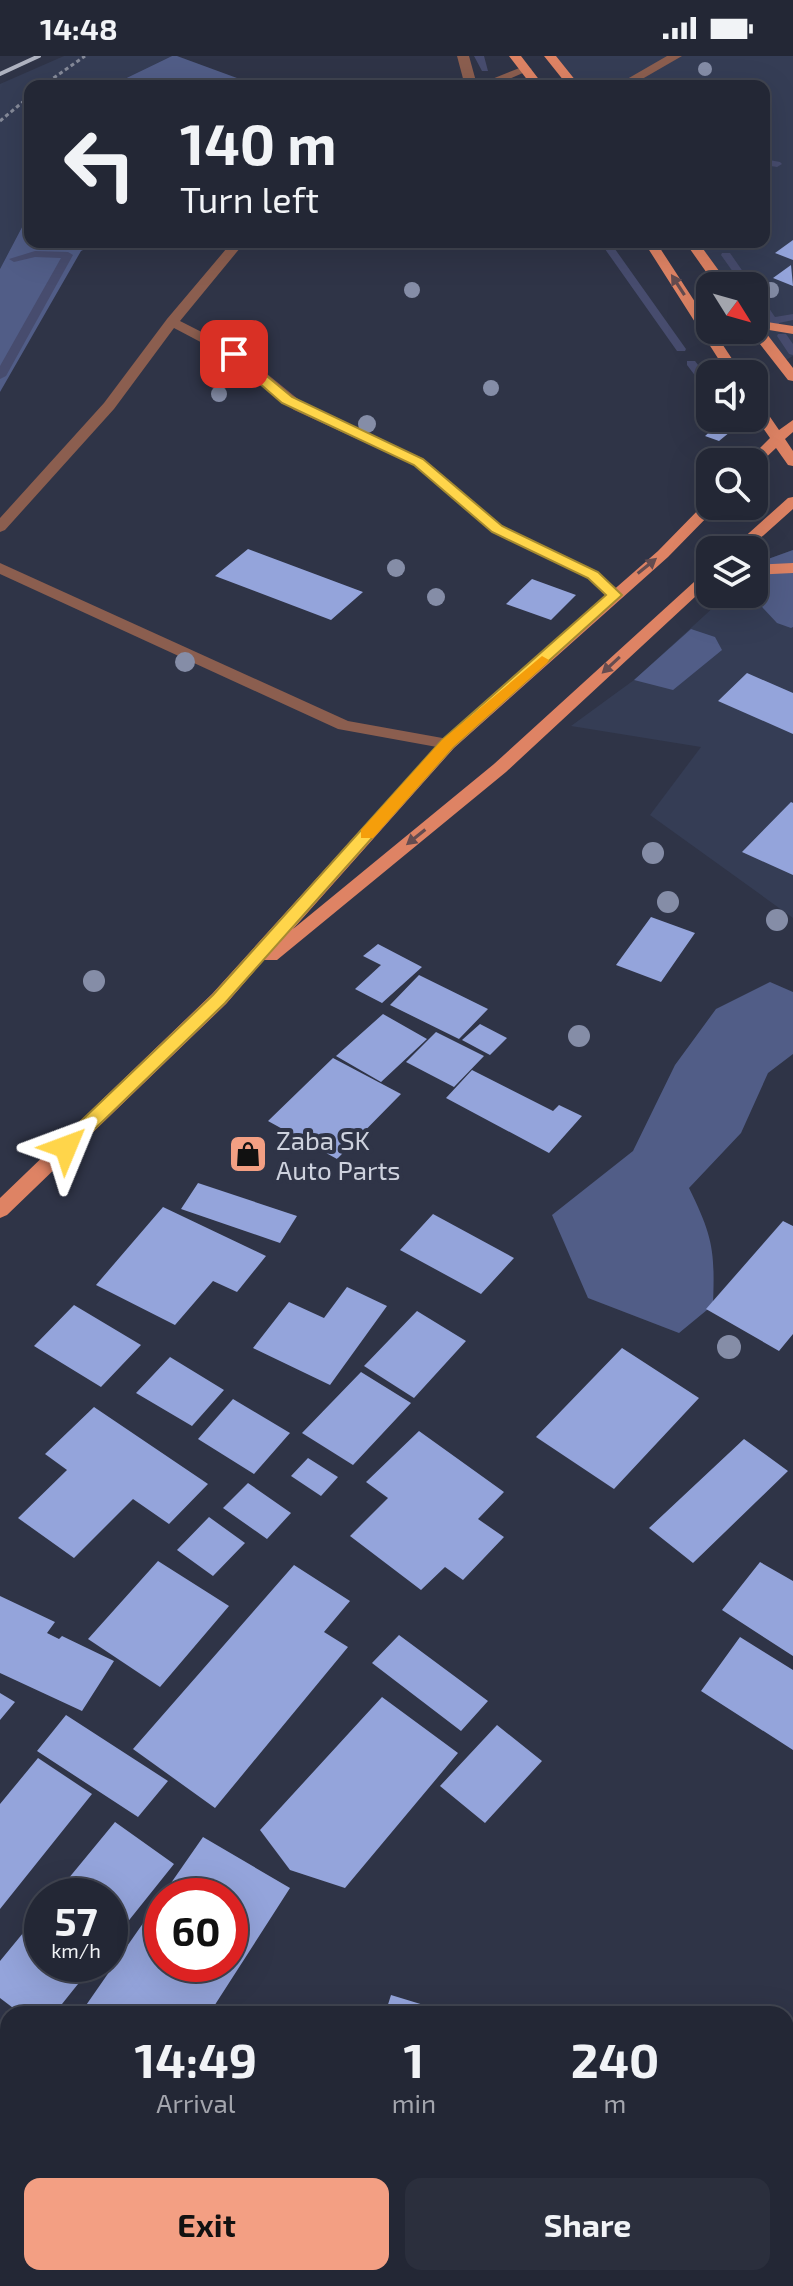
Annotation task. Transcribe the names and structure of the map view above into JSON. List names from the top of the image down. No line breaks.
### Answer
{"places":{"shop":["Zaba SK Auto Parts"]},"north":"bottom right","page":{"status":"14:48","turn":["140 m","Turn left"],"speed":"57 km/h","limit":"60","eta":["14:49","Arrival","1","min","240","m"],"buttons":["Exit","Share"]}}
